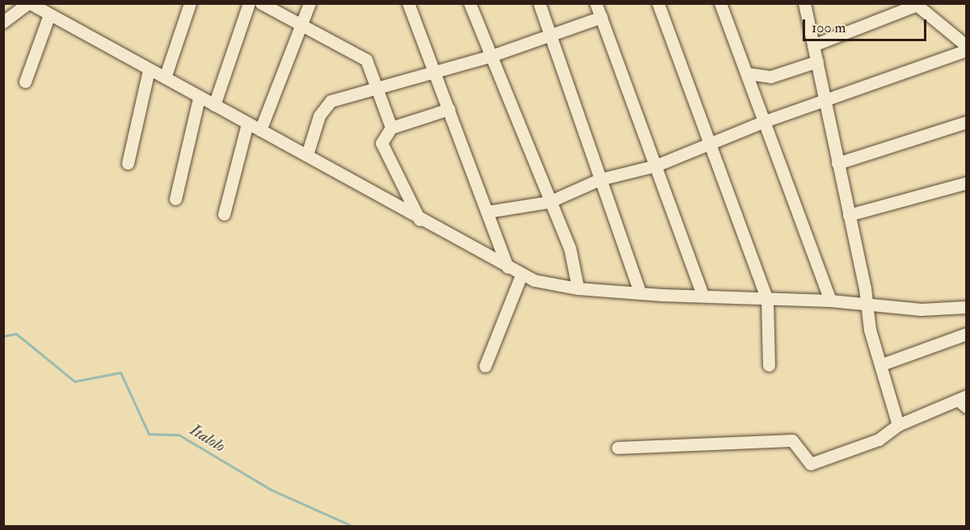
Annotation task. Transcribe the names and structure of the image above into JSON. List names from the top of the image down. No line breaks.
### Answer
{"water":["Italolo"],"scale_bar":"100 m"}
